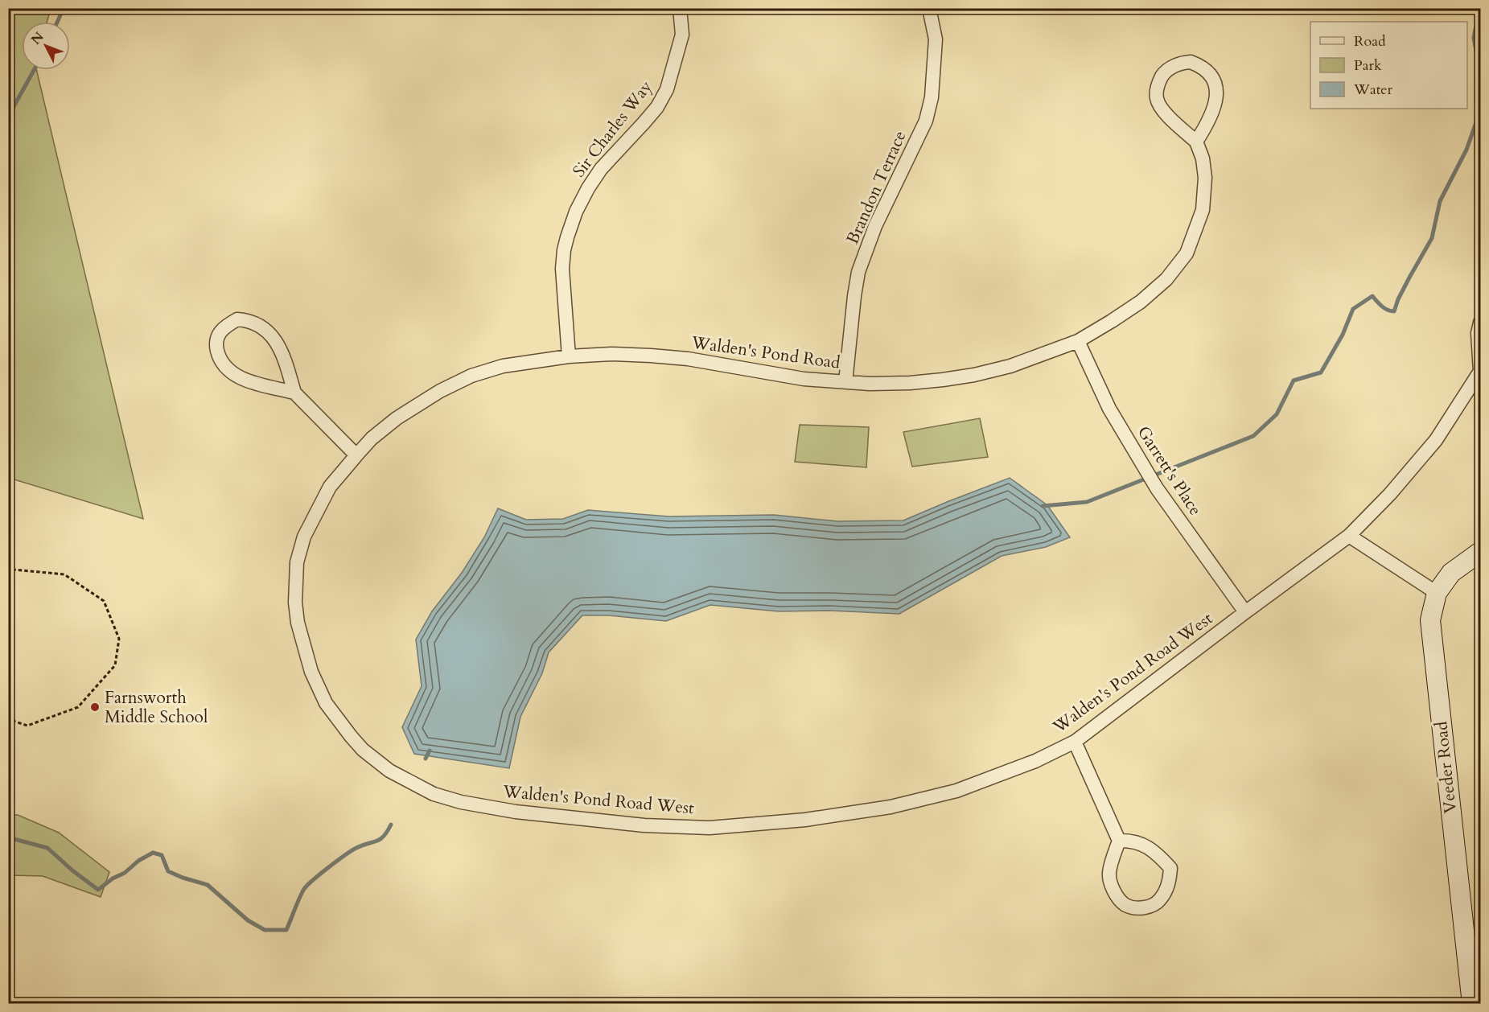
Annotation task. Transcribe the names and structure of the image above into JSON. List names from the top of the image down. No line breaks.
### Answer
{"streets":{"street":["Sir Charles Way","Brandon Terrace","Walden's Pond Road","Garrett's Place","Walden's Pond Road West","Veeder Road"]},"crossings":[["Sir Charles Way","Walden's Pond Road"],["Brandon Terrace","Walden's Pond Road"],["Walden's Pond Road","Garrett's Place"],["Walden's Pond Road","Walden's Pond Road West"],["Garrett's Place","Walden's Pond Road West"]],"places":["Farnsworth Middle School"],"legend":["Road","Park","Water"],"north":"top left"}
